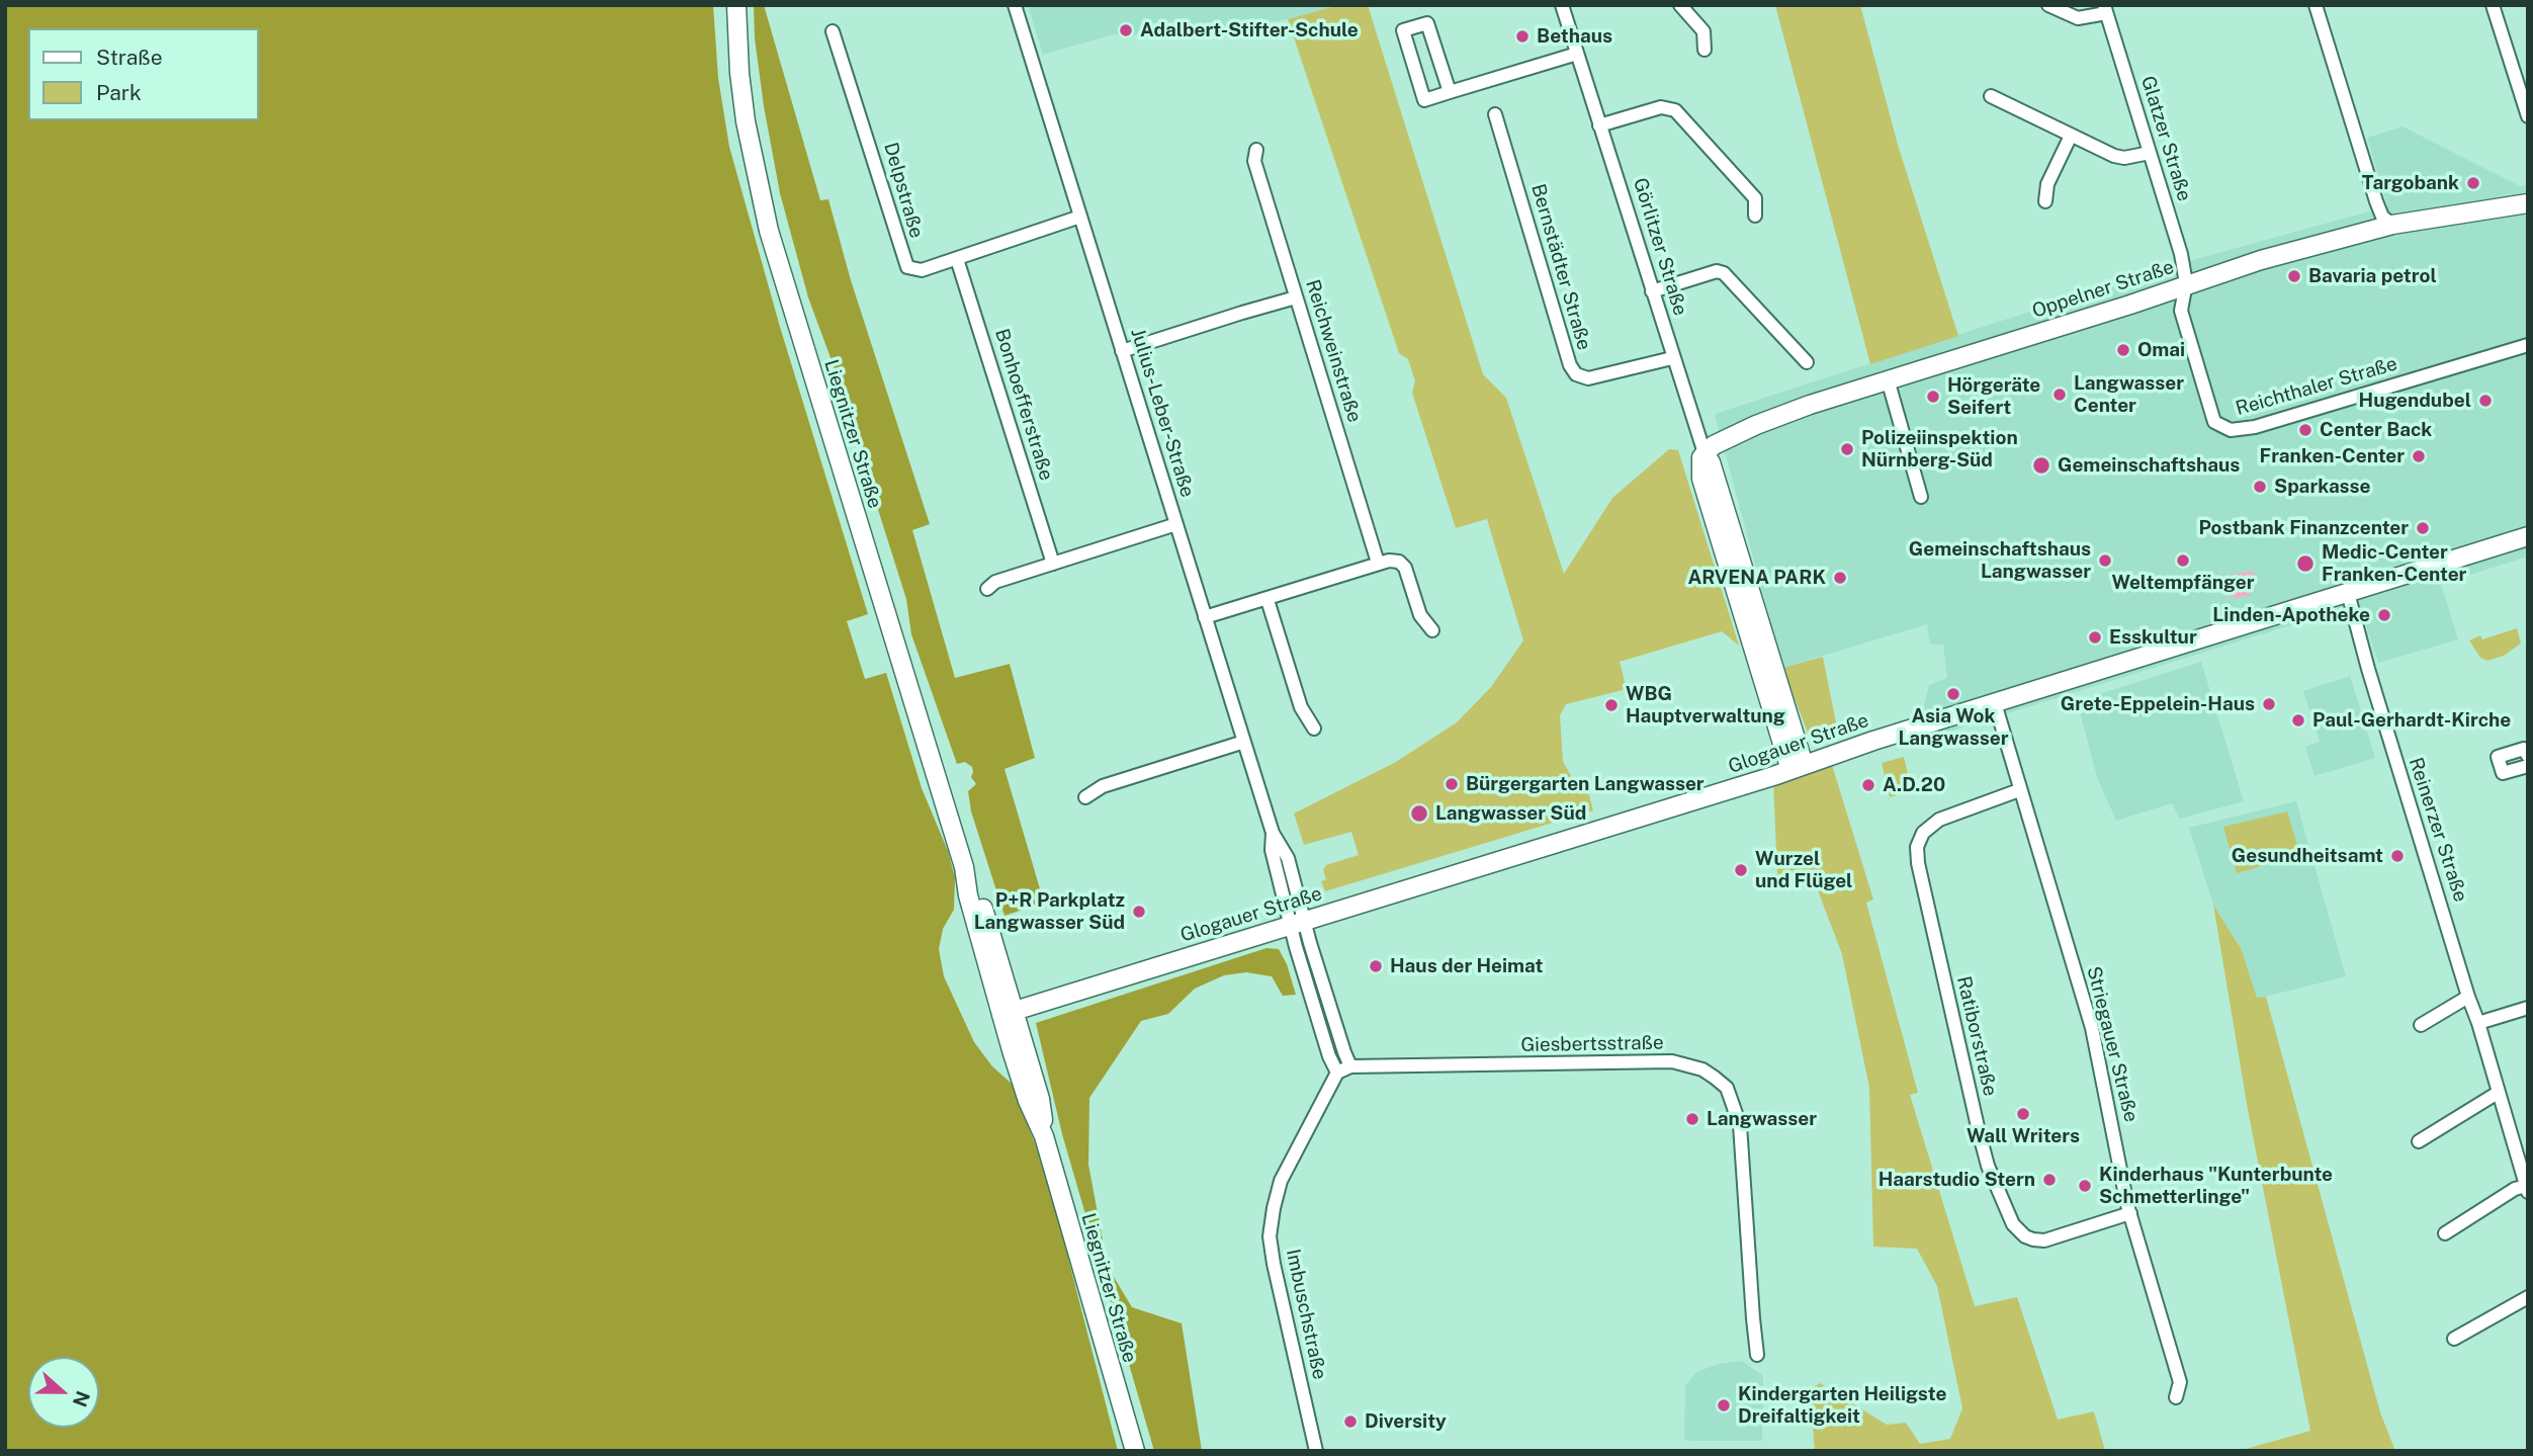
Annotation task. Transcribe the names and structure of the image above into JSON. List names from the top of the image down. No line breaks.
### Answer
{"streets":{"street":["Glatzer Straße","Delpstraße","Görlitzer Straße","Bernstädter Straße","Oppelner Straße","Reichweinstraße","Reichthaler Straße","Bonhoefferstraße","Julius-Leber-Straße","Liegnitzer Straße","Glogauer Straße","Reinerzer Straße","Ratiborstraße","Giesbertsstraße","Striegauer Straße","Imbuschstraße"]},"crossings":[["Glatzer Straße","Oppelner Straße"],["Glatzer Straße","Reichthaler Straße"],["Delpstraße","Bonhoefferstraße"],["Delpstraße","Julius-Leber-Straße"],["Görlitzer Straße","Bernstädter Straße"],["Görlitzer Straße","Oppelner Straße"],["Görlitzer Straße","Glogauer Straße"],["Oppelner Straße","Reichthaler Straße"],["Julius-Leber-Straße","Glogauer Straße"],["Liegnitzer Straße","Glogauer Straße"],["Glogauer Straße","Reinerzer Straße"],["Glogauer Straße","Striegauer Straße"],["Ratiborstraße","Striegauer Straße"]],"places":["Adalbert-Stifter-Schule","Bethaus","Targobank","Bavaria petrol","Omai","Langwasser Center","Hörgeräte Seifert","Hugendubel","Center Back","Polizeiinspektion Nürnberg-Süd","Franken-Center","Gemeinschaftshaus","Sparkasse","Postbank Finanzcenter","Gemeinschaftshaus Langwasser","Weltempfänger","Medic-Center Franken-Center","ARVENA PARK","Linden-Apotheke","Esskultur","Asia Wok Langwasser","Grete-Eppelein-Haus","WBG Hauptverwaltung","Paul-Gerhardt-Kirche","Bürgergarten Langwasser","A.D.20","Langwasser Süd","Gesundheitsamt","Wurzel und Flügel","P+R Parkplatz Langwasser Süd","Haus der Heimat","Wall Writers","Langwasser","Haarstudio Stern","Kinderhaus \"Kunterbunte Schmetterlinge\"","Kindergarten Heiligste Dreifaltigkeit","Diversity"],"legend":["Straße","Park"],"north":"right"}
